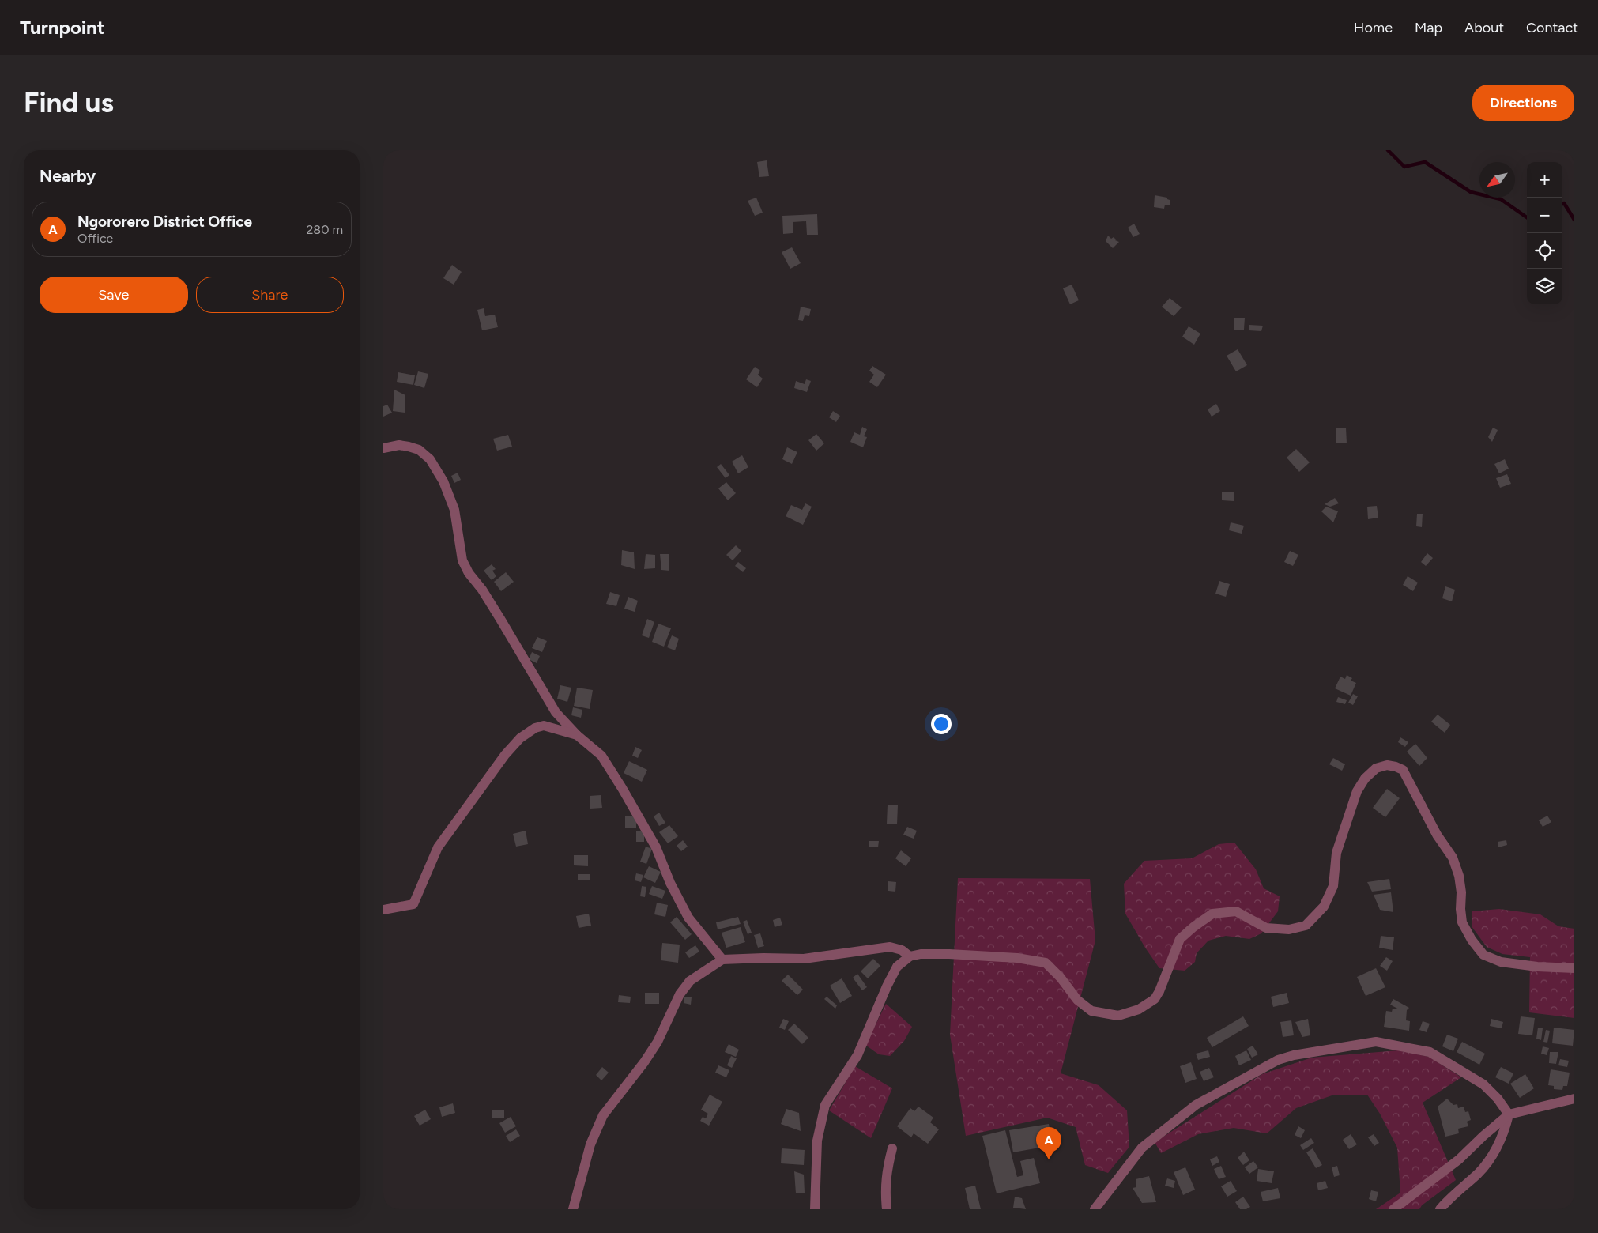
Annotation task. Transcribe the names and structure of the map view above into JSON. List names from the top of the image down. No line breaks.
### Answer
{"north":"bottom left","page":{"header":"Turnpoint","nav":["Home","Map","About","Contact"],"buttons":["Directions",["Save","Share"]],"title":"Find us","heading":"Nearby","map_buttons":["+","−"],"list":[{"mark":"A","name":"Ngororero District Office","note":"Office","value":"280 m"}],"pins":"A"}}
